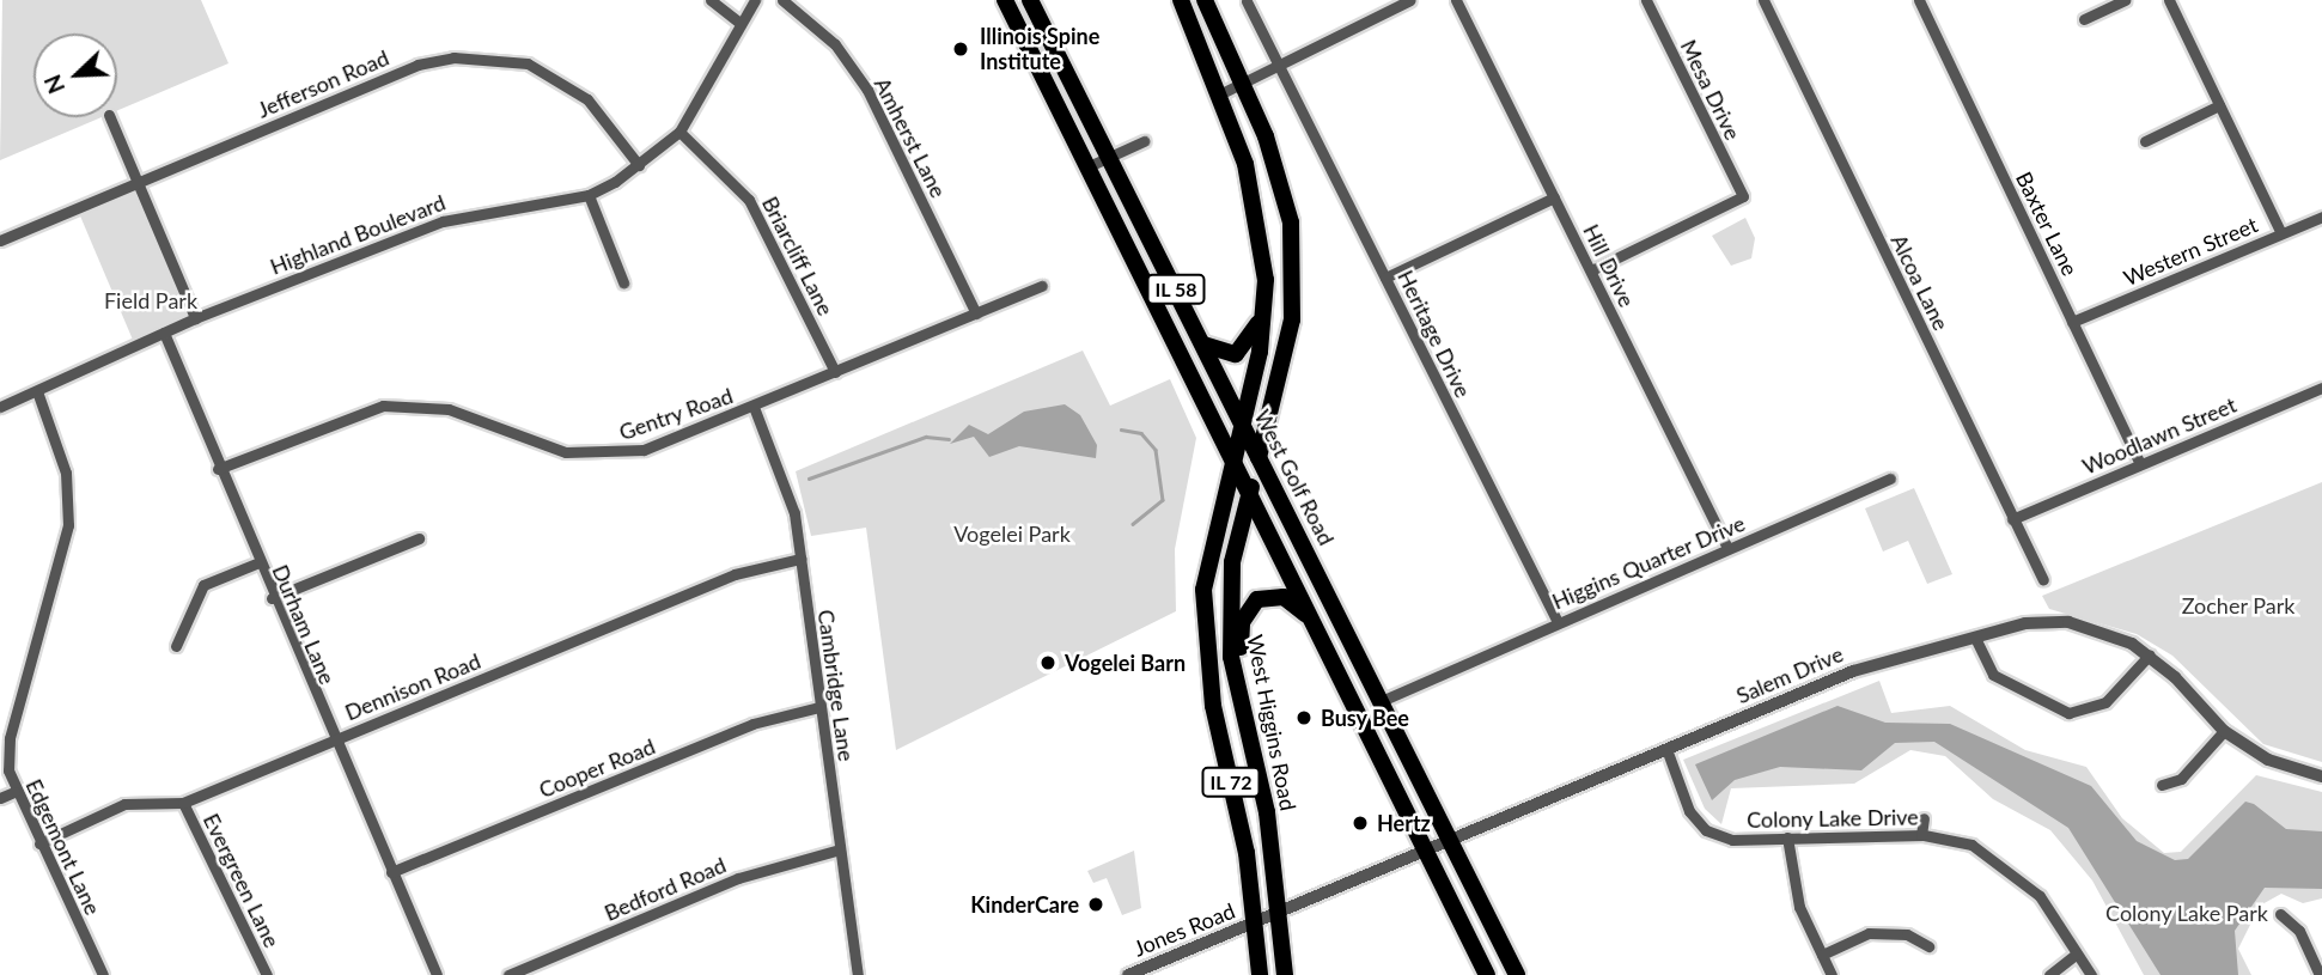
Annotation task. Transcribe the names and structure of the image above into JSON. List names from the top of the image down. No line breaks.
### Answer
{"streets":{"main road":["IL 58","West Golf Road","West Higgins Road","IL 72"],"street":["Jefferson Road","Mesa Drive","Amherst Lane","Baxter Lane","Highland Boulevard","Western Street","Briarcliff Lane","Hill Drive","Alcoa Lane","Heritage Drive","Gentry Road","Woodlawn Street","Higgins Quarter Drive","Durham Lane","Salem Drive","Cambridge Lane","Dennison Road","Cooper Road","Colony Lake Drive","Edgemont Lane","Evergreen Lane","Bedford Road","Jones Road"]},"crossings":[["Jefferson Road","Highland Boulevard"],["Mesa Drive","Hill Drive"],["Amherst Lane","Gentry Road"],["Baxter Lane","Western Street"],["Baxter Lane","Woodlawn Street"],["Highland Boulevard","Briarcliff Lane"],["Highland Boulevard","Durham Lane"],["Highland Boulevard","Edgemont Lane"],["Briarcliff Lane","Gentry Road"],["Hill Drive","Higgins Quarter Drive"],["Alcoa Lane","Woodlawn Street"],["Heritage Drive","Higgins Quarter Drive"],["Gentry Road","Durham Lane"],["Gentry Road","Cambridge Lane"],["West Golf Road","Higgins Quarter Drive"],["West Golf Road","Salem Drive"],["West Golf Road","West Higgins Road"],["West Golf Road","IL 72"],["Durham Lane","Dennison Road"],["Durham Lane","Cooper Road"],["Salem Drive","West Higgins Road"],["Salem Drive","IL 72"],["Salem Drive","Colony Lake Drive"],["Salem Drive","Jones Road"],["Cambridge Lane","Dennison Road"],["Cambridge Lane","Cooper Road"],["Cambridge Lane","Bedford Road"],["Dennison Road","Edgemont Lane"],["Dennison Road","Evergreen Lane"],["IL 72","Jones Road"]],"parks":["Field Park","Vogelei Park","Zocher Park","Colony Lake Park"],"places":["Illinois Spine Institute","Vogelei Barn","Busy Bee","Hertz","KinderCare"],"north":"bottom left"}
